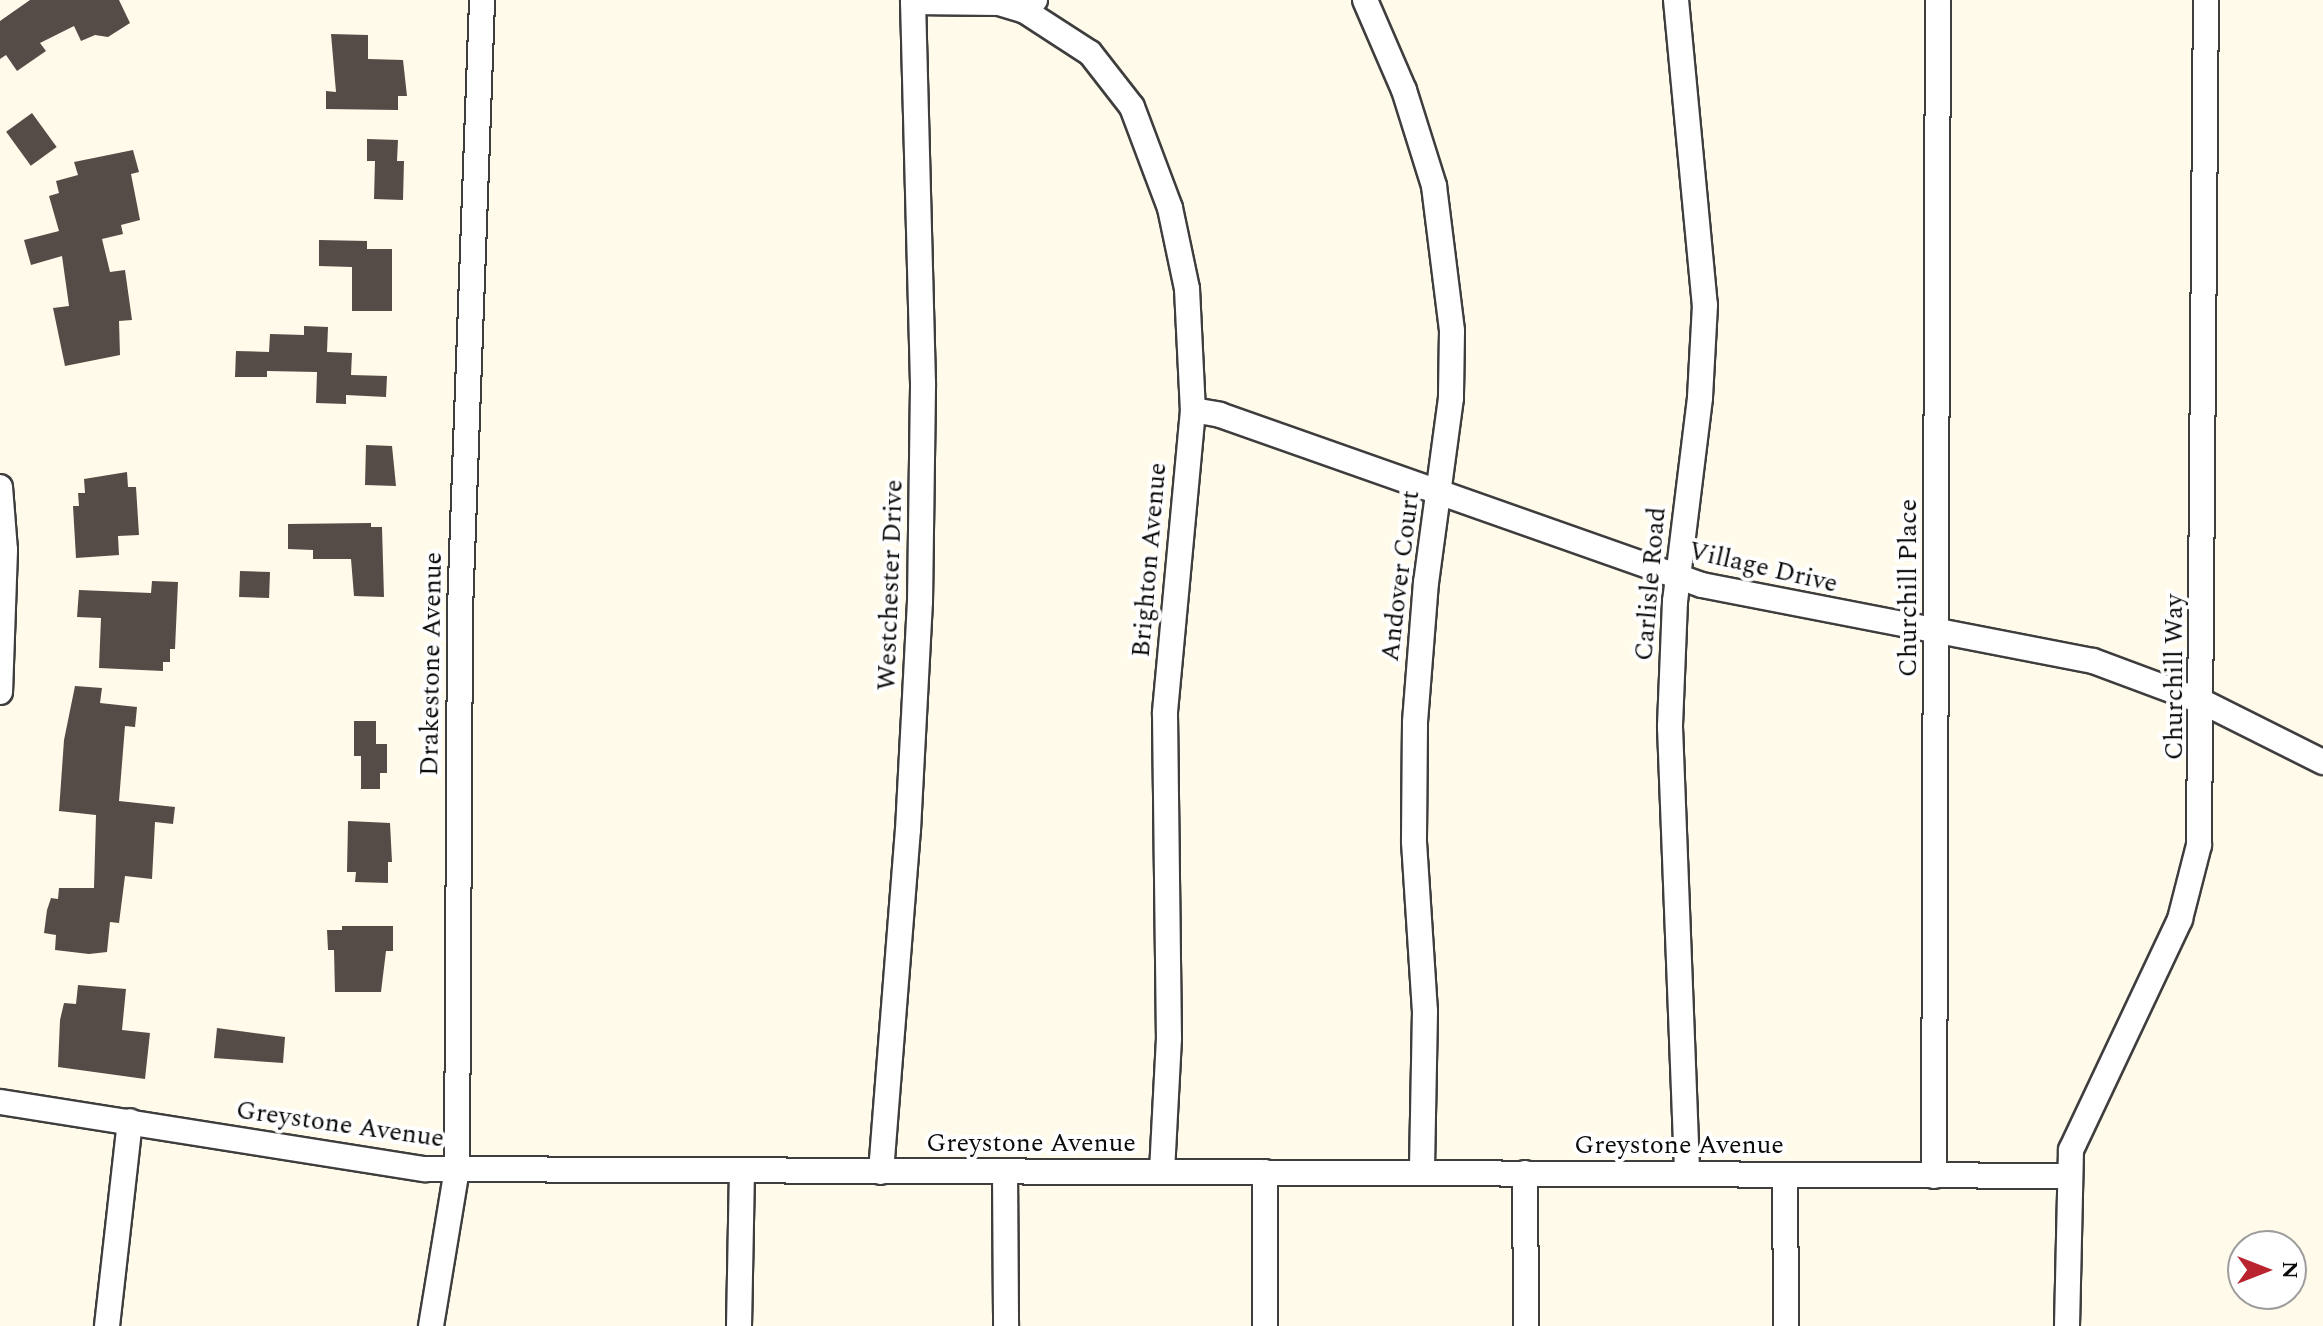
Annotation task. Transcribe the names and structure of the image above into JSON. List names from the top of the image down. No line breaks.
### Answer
{"streets":{"street":["Brighton Avenue","Village Drive","Andover Court","Carlisle Road","Westchester Drive","Churchill Place","Drakestone Avenue","Churchill Way","Greystone Avenue"]},"crossings":[["Brighton Avenue","Village Drive"],["Brighton Avenue","Greystone Avenue"],["Village Drive","Andover Court"],["Village Drive","Carlisle Road"],["Village Drive","Churchill Place"],["Village Drive","Churchill Way"],["Andover Court","Greystone Avenue"],["Carlisle Road","Greystone Avenue"],["Westchester Drive","Greystone Avenue"],["Churchill Place","Greystone Avenue"],["Drakestone Avenue","Greystone Avenue"],["Churchill Way","Greystone Avenue"]],"north":"right"}
